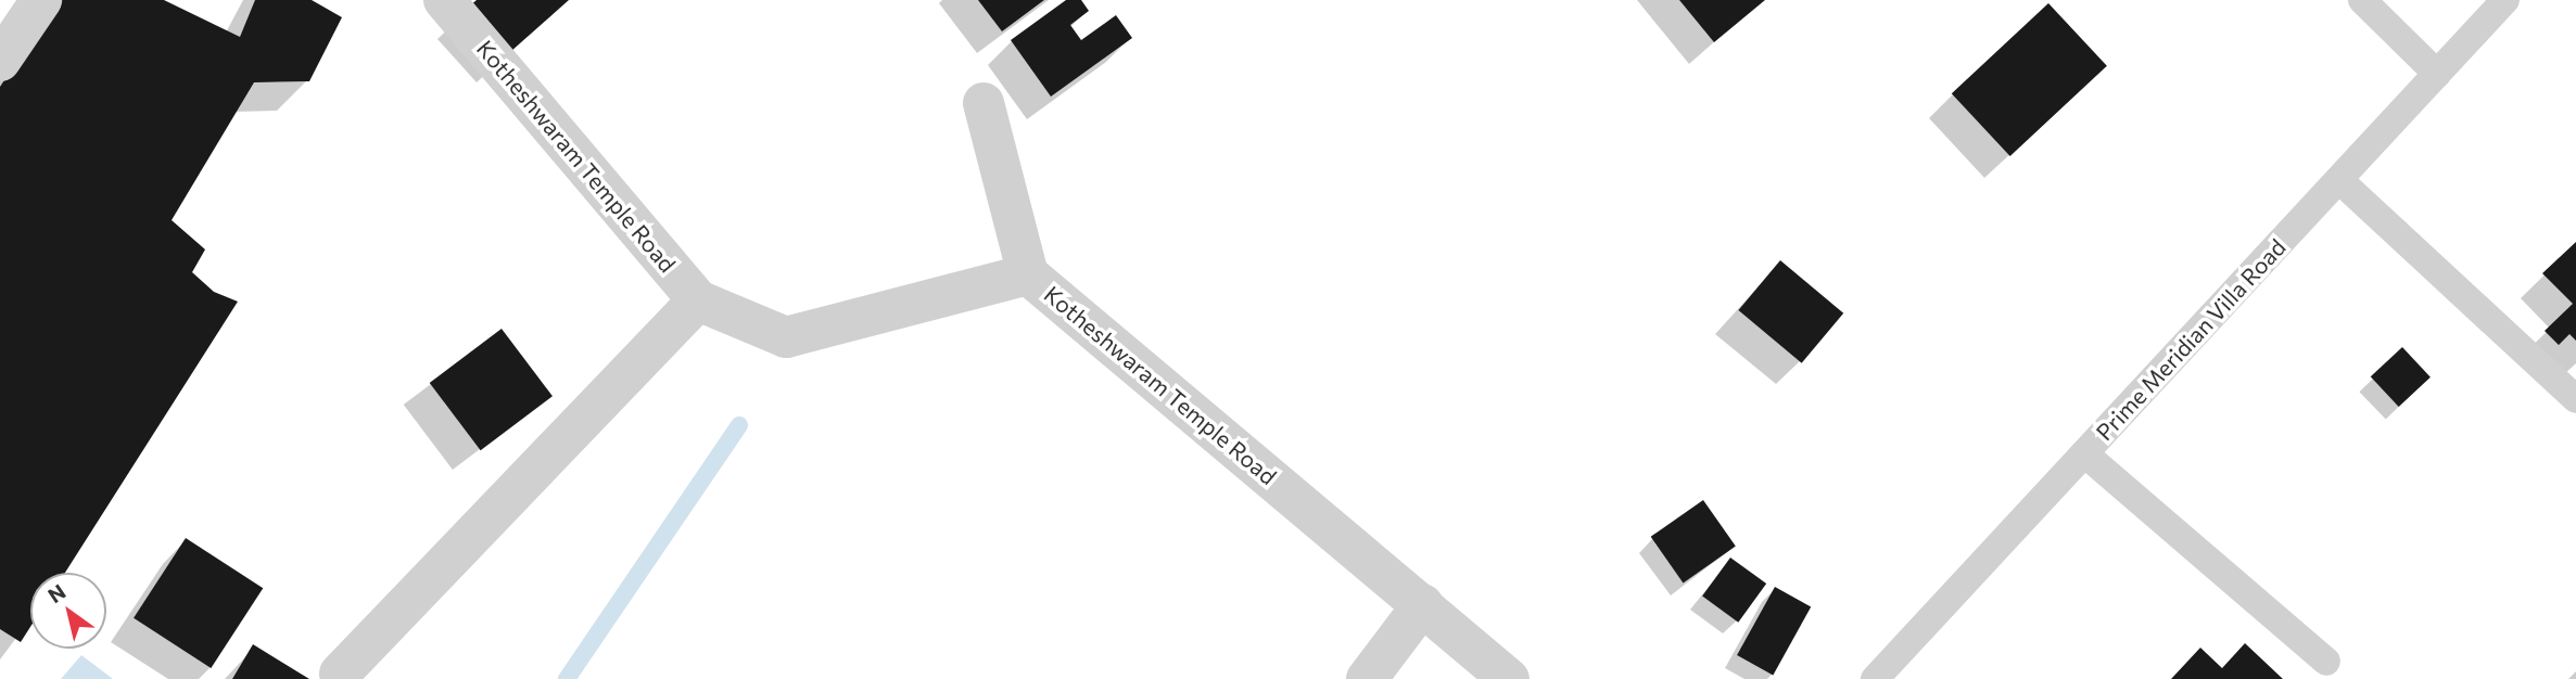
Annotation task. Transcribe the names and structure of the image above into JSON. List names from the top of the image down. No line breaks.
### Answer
{"streets":{"street":["Kotheshwaram Temple Road"],"lane":["Prime Meridian Villa Road"]},"north":"top left"}
